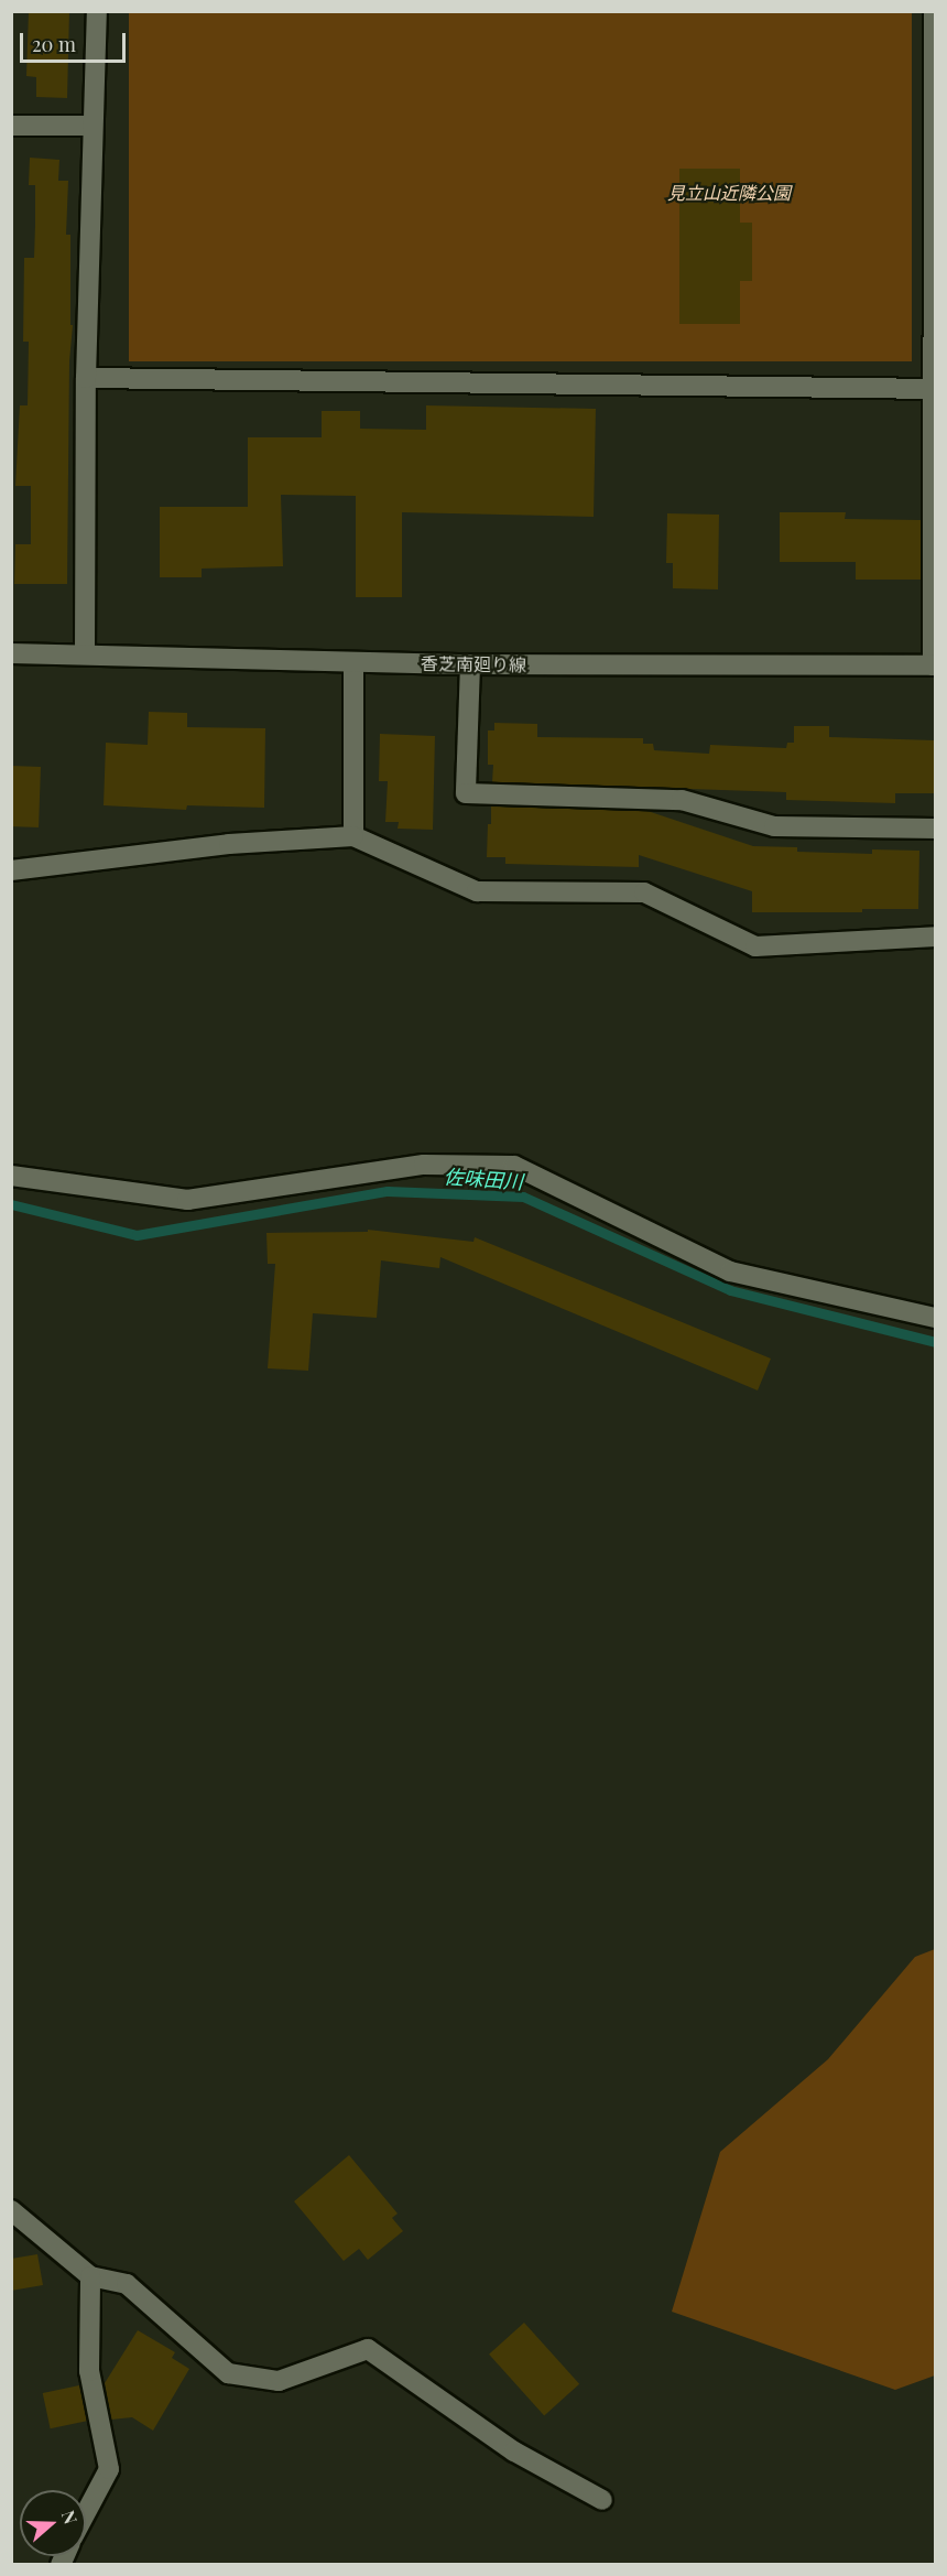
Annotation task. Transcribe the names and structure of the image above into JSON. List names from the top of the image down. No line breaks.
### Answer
{"streets":{"street":["香芝南廻り線"]},"water":["佐味田川"],"parks":["見立山近隣公園"],"scale_bar":"20 m","north":"right"}
